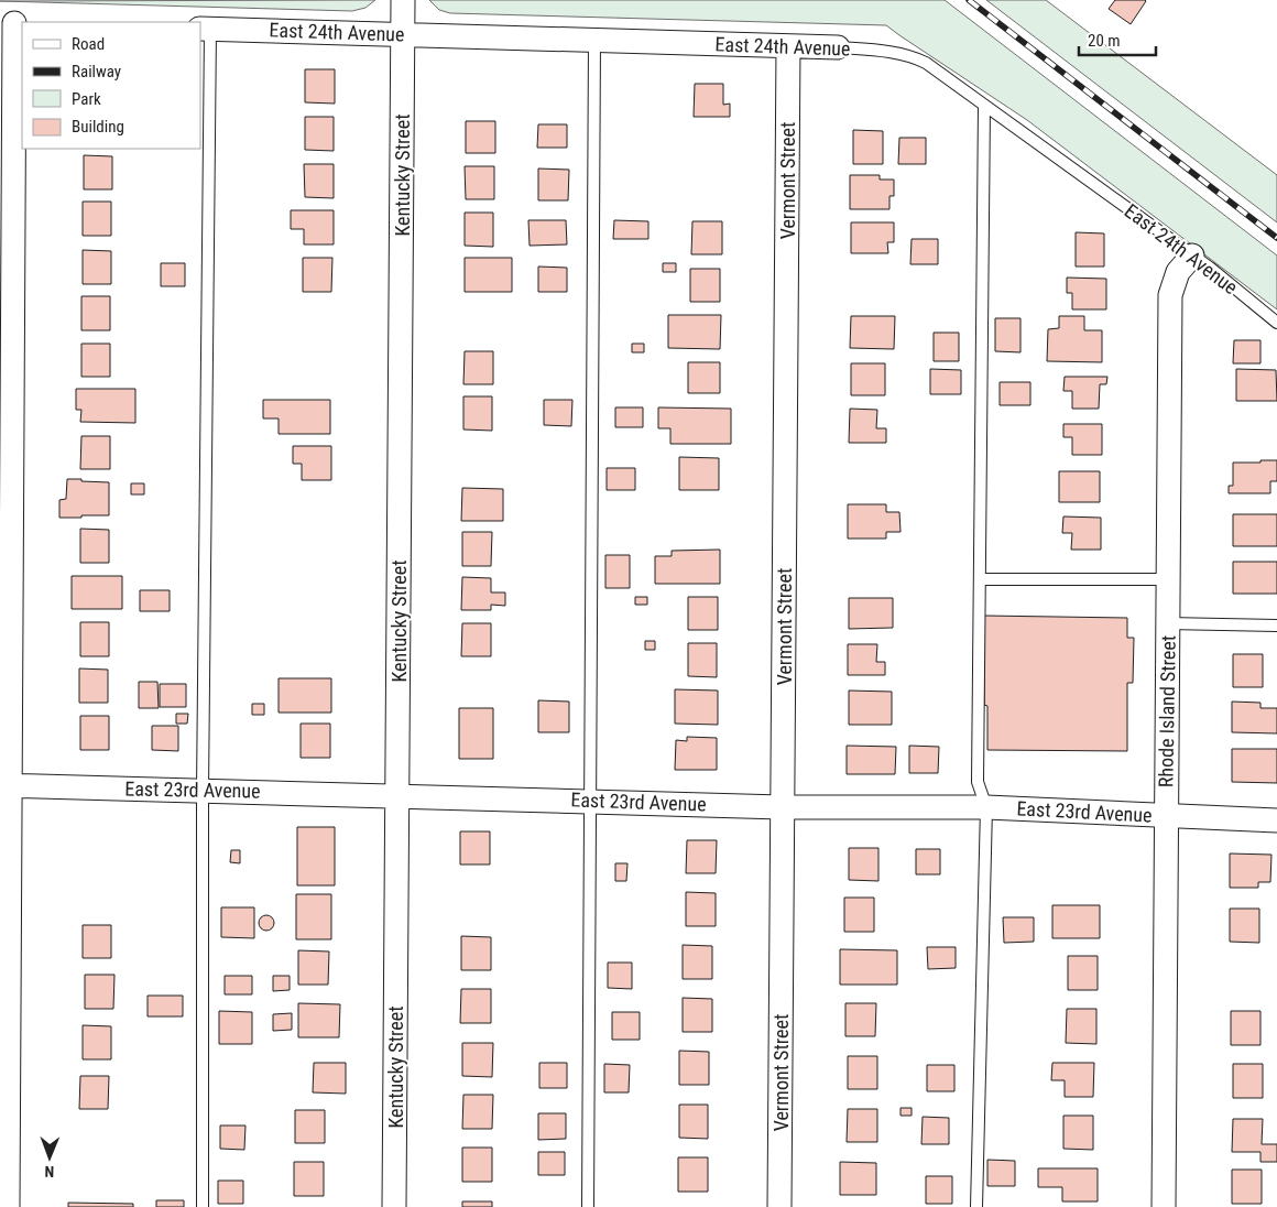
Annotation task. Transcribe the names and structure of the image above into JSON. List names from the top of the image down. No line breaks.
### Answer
{"streets":{"street":["East 24th Avenue","Kentucky Street","Vermont Street","Rhode Island Street","East 23rd Avenue"]},"crossings":[["East 24th Avenue","Kentucky Street"],["East 24th Avenue","Vermont Street"],["East 24th Avenue","Rhode Island Street"],["Kentucky Street","East 23rd Avenue"],["Vermont Street","East 23rd Avenue"],["Rhode Island Street","East 23rd Avenue"]],"legend":["Road","Railway","Park","Building"],"scale_bar":"20 m","north":"bottom"}
